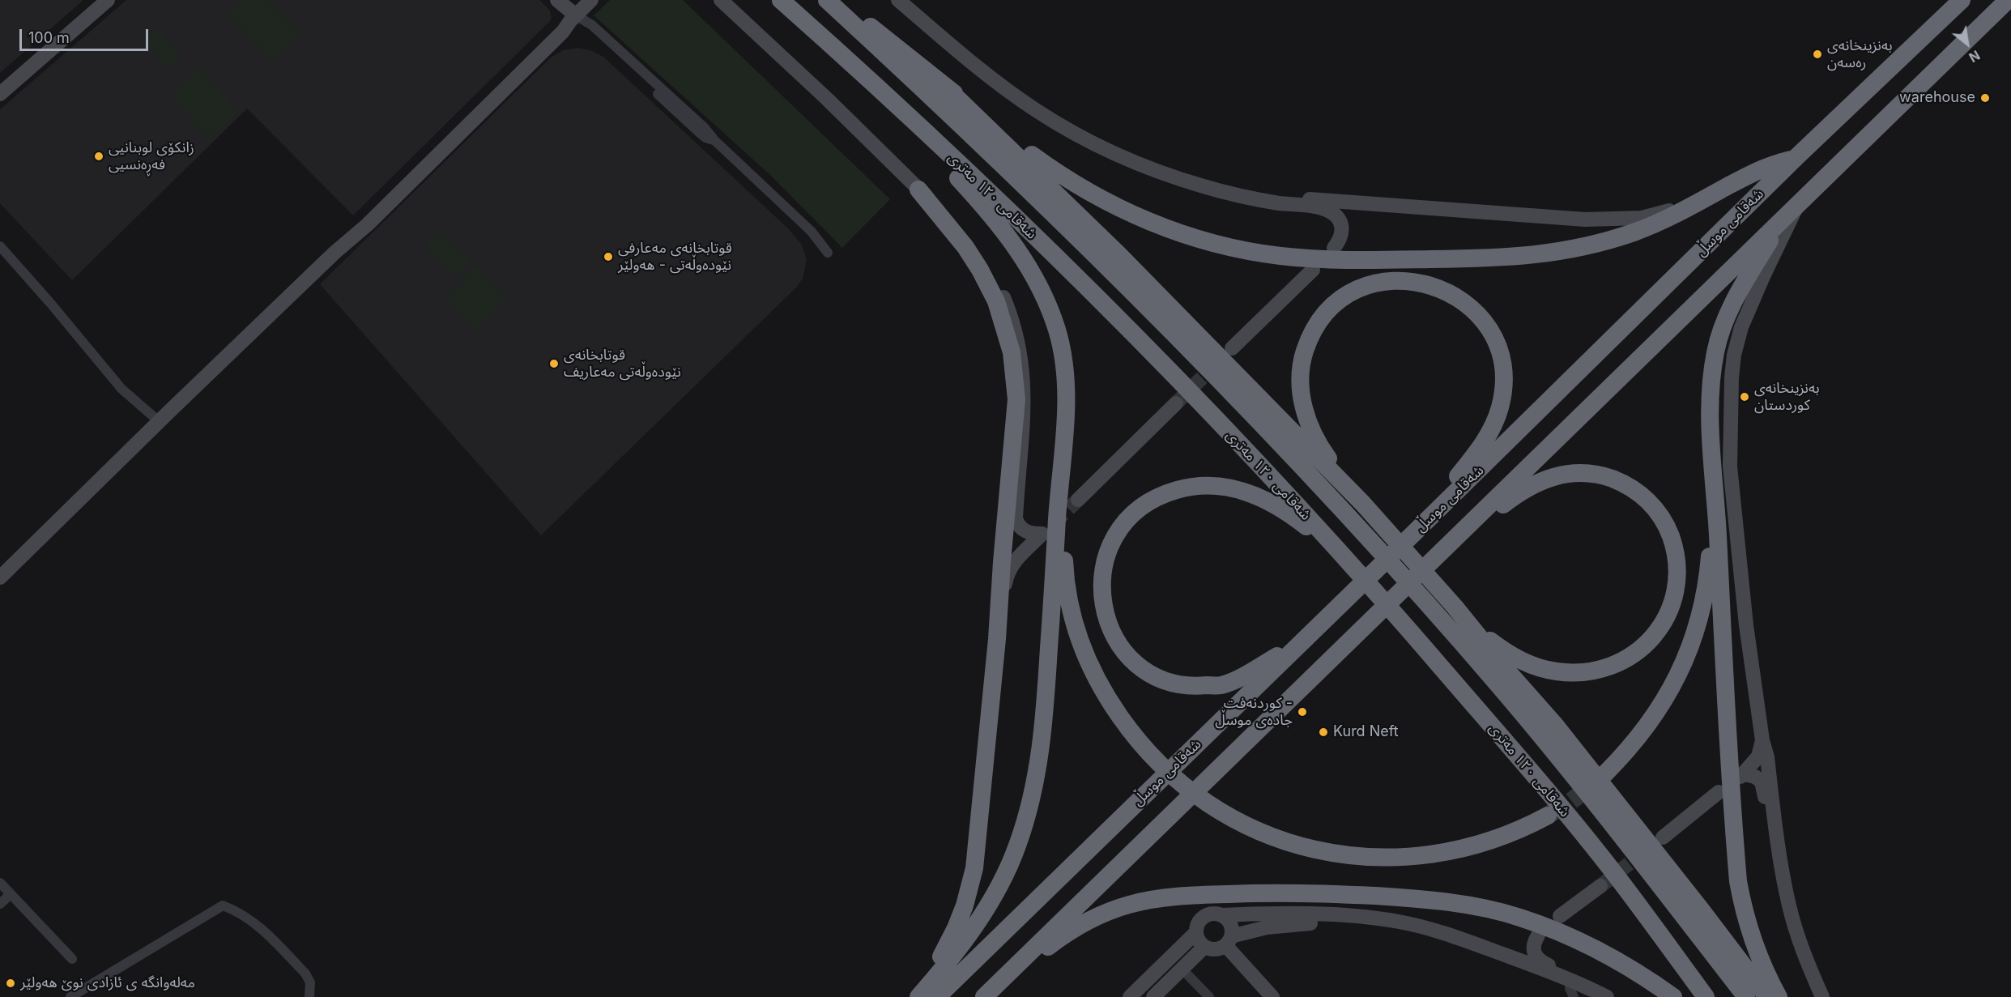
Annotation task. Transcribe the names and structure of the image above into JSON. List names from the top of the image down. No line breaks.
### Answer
{"streets":{"highway":["شەقامی ١٢٠ مەتری","شەقامی موسڵ"]},"places":["بەنزینخانەی رەسەن","warehouse","زانکۆی لوبنانیی فەڕەنسیی","قوتابخانەی مەعارفی نێودەوڵەتی - هەولێر","قوتابخانەی نێودەوڵەتی مەعاریف","بەنزینخانەی کوردستان","کوردنەفت - جادەی موسڵ","Kurd Neft","مەلەوانگە ی ئازادی نوێ هەولێر"],"scale_bar":"100 m","north":"bottom right"}
